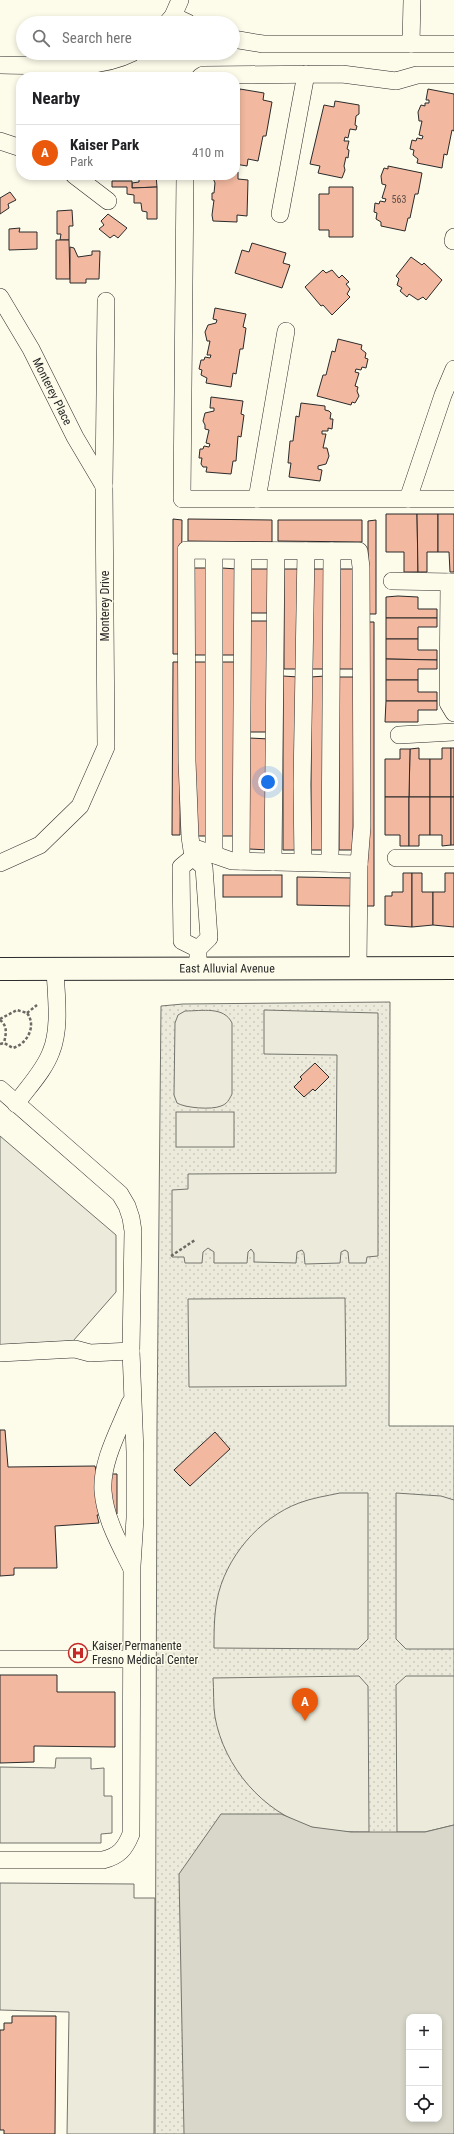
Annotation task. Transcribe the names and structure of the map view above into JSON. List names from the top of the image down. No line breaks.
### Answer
{"streets":{"main road":["East Alluvial Avenue"],"street":["Monterey Place","Monterey Drive"]},"crossings":[["Monterey Place","Monterey Drive"]],"places":{"hospital":["Kaiser Permanente Fresno Medical Center"]},"house_numbers":["563"],"page":{"search":"Search here","heading":"Nearby","list":[{"mark":"A","name":"Kaiser Park","note":"Park","value":"410 m"}],"pins":"A","map_buttons":["+","−"]}}
